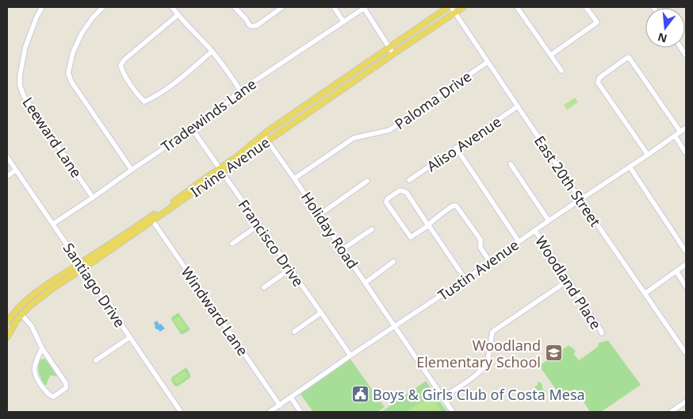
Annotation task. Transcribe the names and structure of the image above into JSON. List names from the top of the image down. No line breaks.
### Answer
{"streets":{"main road":["Irvine Avenue"],"street":["Paloma Drive","Tradewinds Lane","Leeward Lane","Aliso Avenue","East 20th Street","Holiday Road","Francisco Drive","Tustin Avenue","Woodland Place","Santiago Drive","Windward Lane"]},"crossings":[["Paloma Drive","East 20th Street"],["Paloma Drive","Holiday Road"],["Tradewinds Lane","Leeward Lane"],["Tradewinds Lane","Francisco Drive"],["Tradewinds Lane","Santiago Drive"],["Aliso Avenue","East 20th Street"],["Irvine Avenue","East 20th Street"],["Irvine Avenue","Holiday Road"],["Irvine Avenue","Francisco Drive"],["Irvine Avenue","Santiago Drive"],["Irvine Avenue","Windward Lane"],["East 20th Street","Tustin Avenue"],["Holiday Road","Tustin Avenue"],["Francisco Drive","Tustin Avenue"],["Tustin Avenue","Woodland Place"],["Tustin Avenue","Windward Lane"]],"places":{"school or university":["Woodland Elementary School"],"public building":["Boys & Girls Club of Costa Mesa"]},"north":"bottom"}
